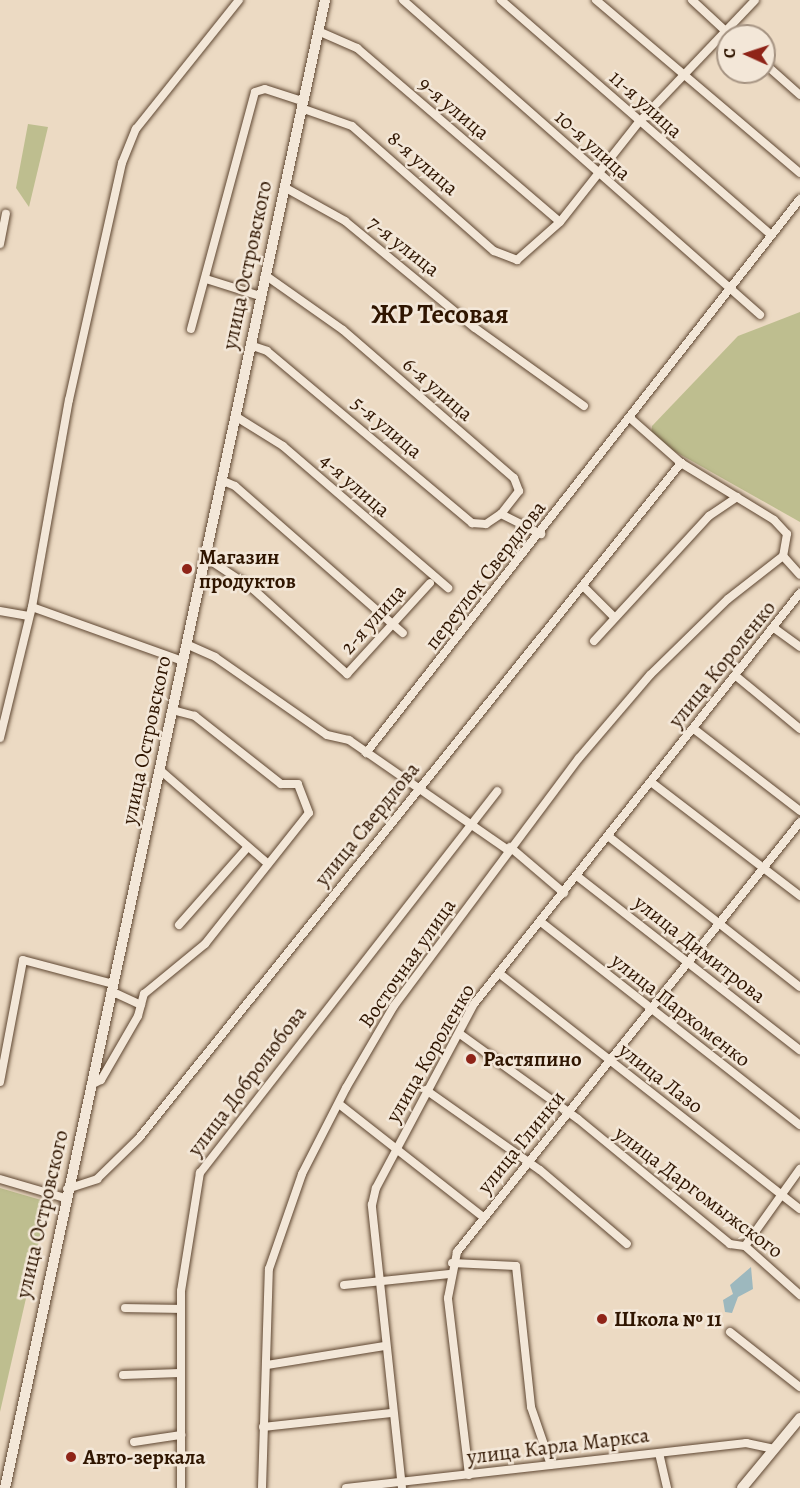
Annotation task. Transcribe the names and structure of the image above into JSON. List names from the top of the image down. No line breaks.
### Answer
{"streets":{"street":["11-я улица","9-я улица","10-я улица","8-я улица","7-я улица","улица Островского","6-я улица","5-я улица","4-я улица","переулок Свердлова","2-я улица","улица Короленко","улица Свердлова","улица Димитрова","Восточная улица","улица Пархоменко","улица Лазо","улица Добролюбова","улица Глинки","улица Даргомыжского","улица Карла Маркса"]},"crossings":[["11-я улица","переулок Свердлова"],["9-я улица","8-я улица"],["9-я улица","улица Островского"],["10-я улица","переулок Свердлова"],["8-я улица","улица Островского"],["7-я улица","улица Островского"],["улица Островского","6-я улица"],["улица Островского","5-я улица"],["улица Островского","4-я улица"],["улица Островского","2-я улица"],["улица Островского","улица Свердлова"],["6-я улица","5-я улица"],["улица Короленко","улица Димитрова"],["улица Короленко","улица Пархоменко"],["улица Короленко","улица Лазо"],["улица Короленко","улица Даргомыжского"],["улица Короленко","улица Карла Маркса"],["улица Димитрова","улица Глинки"],["улица Пархоменко","улица Глинки"],["улица Лазо","улица Глинки"],["улица Глинки","улица Даргомыжского"],["улица Глинки","улица Карла Маркса"]],"districts":["ЖР Тесовая"],"places":["Магазин продуктов","Растяпино","Школа № 11","Авто-зеркала"],"north":"left"}
